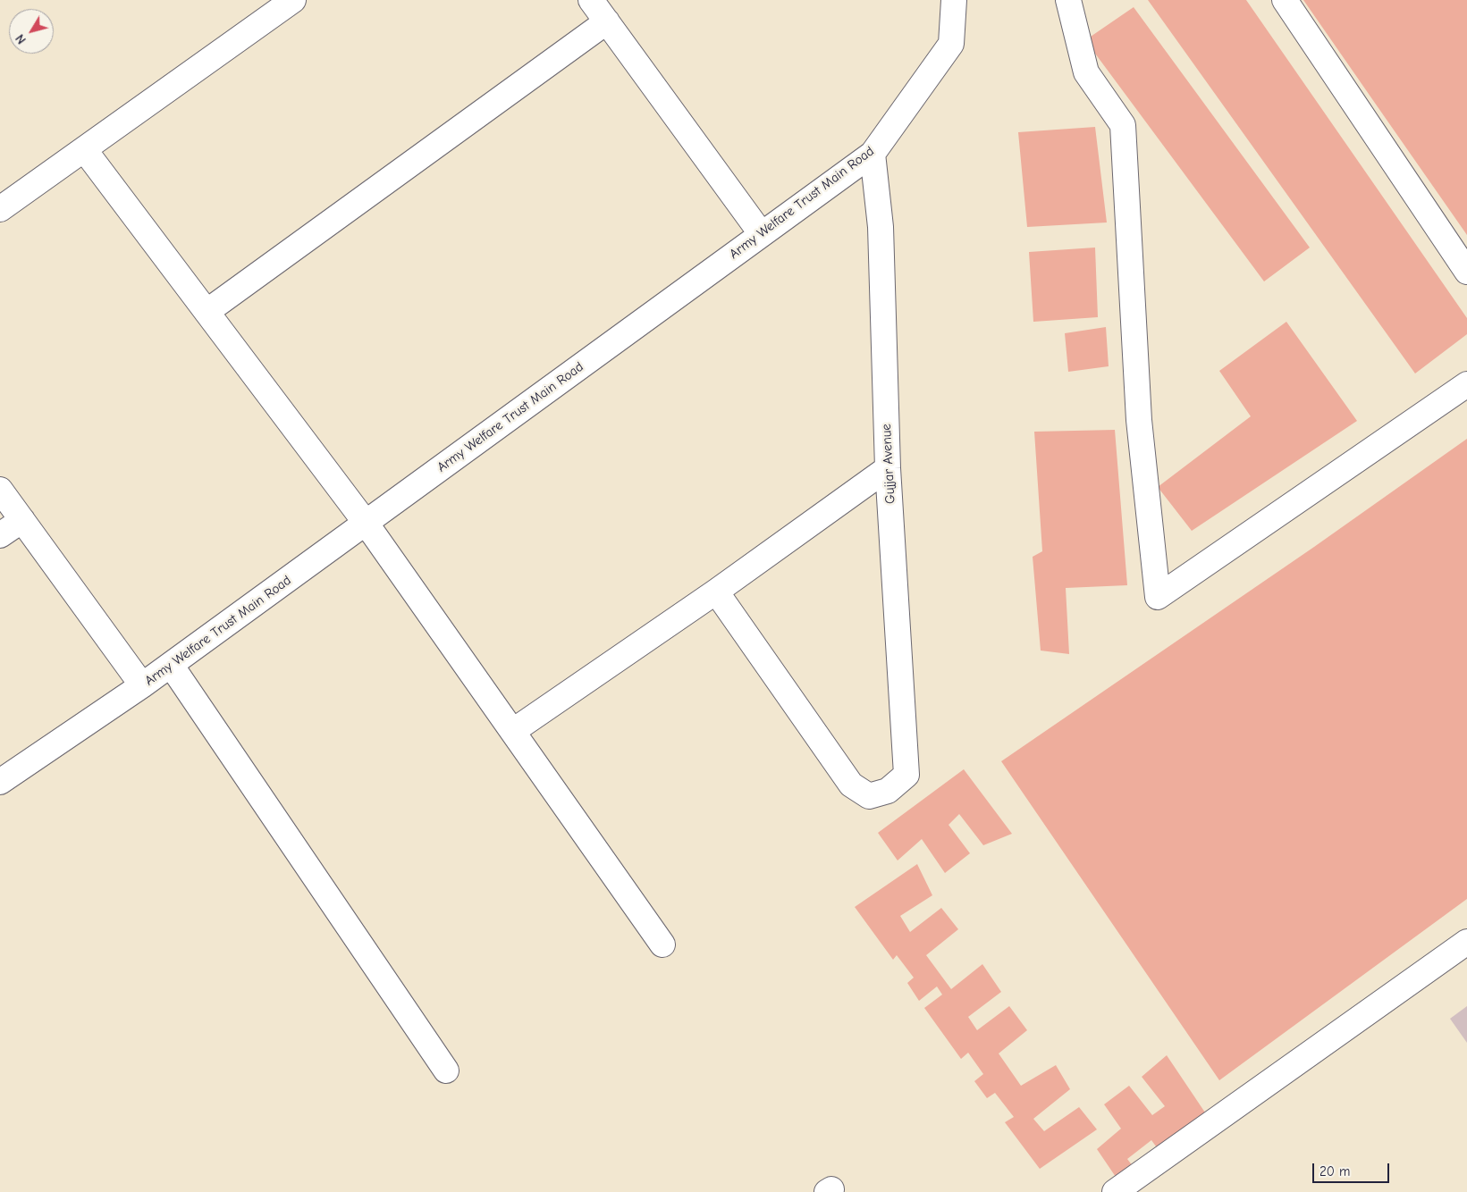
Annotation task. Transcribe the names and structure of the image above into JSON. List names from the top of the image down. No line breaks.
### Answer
{"streets":{"street":["Army Welfare Trust Main Road","Gujjar Avenue"]},"crossings":[["Army Welfare Trust Main Road","Gujjar Avenue"]],"scale_bar":"20 m","north":"bottom left"}
